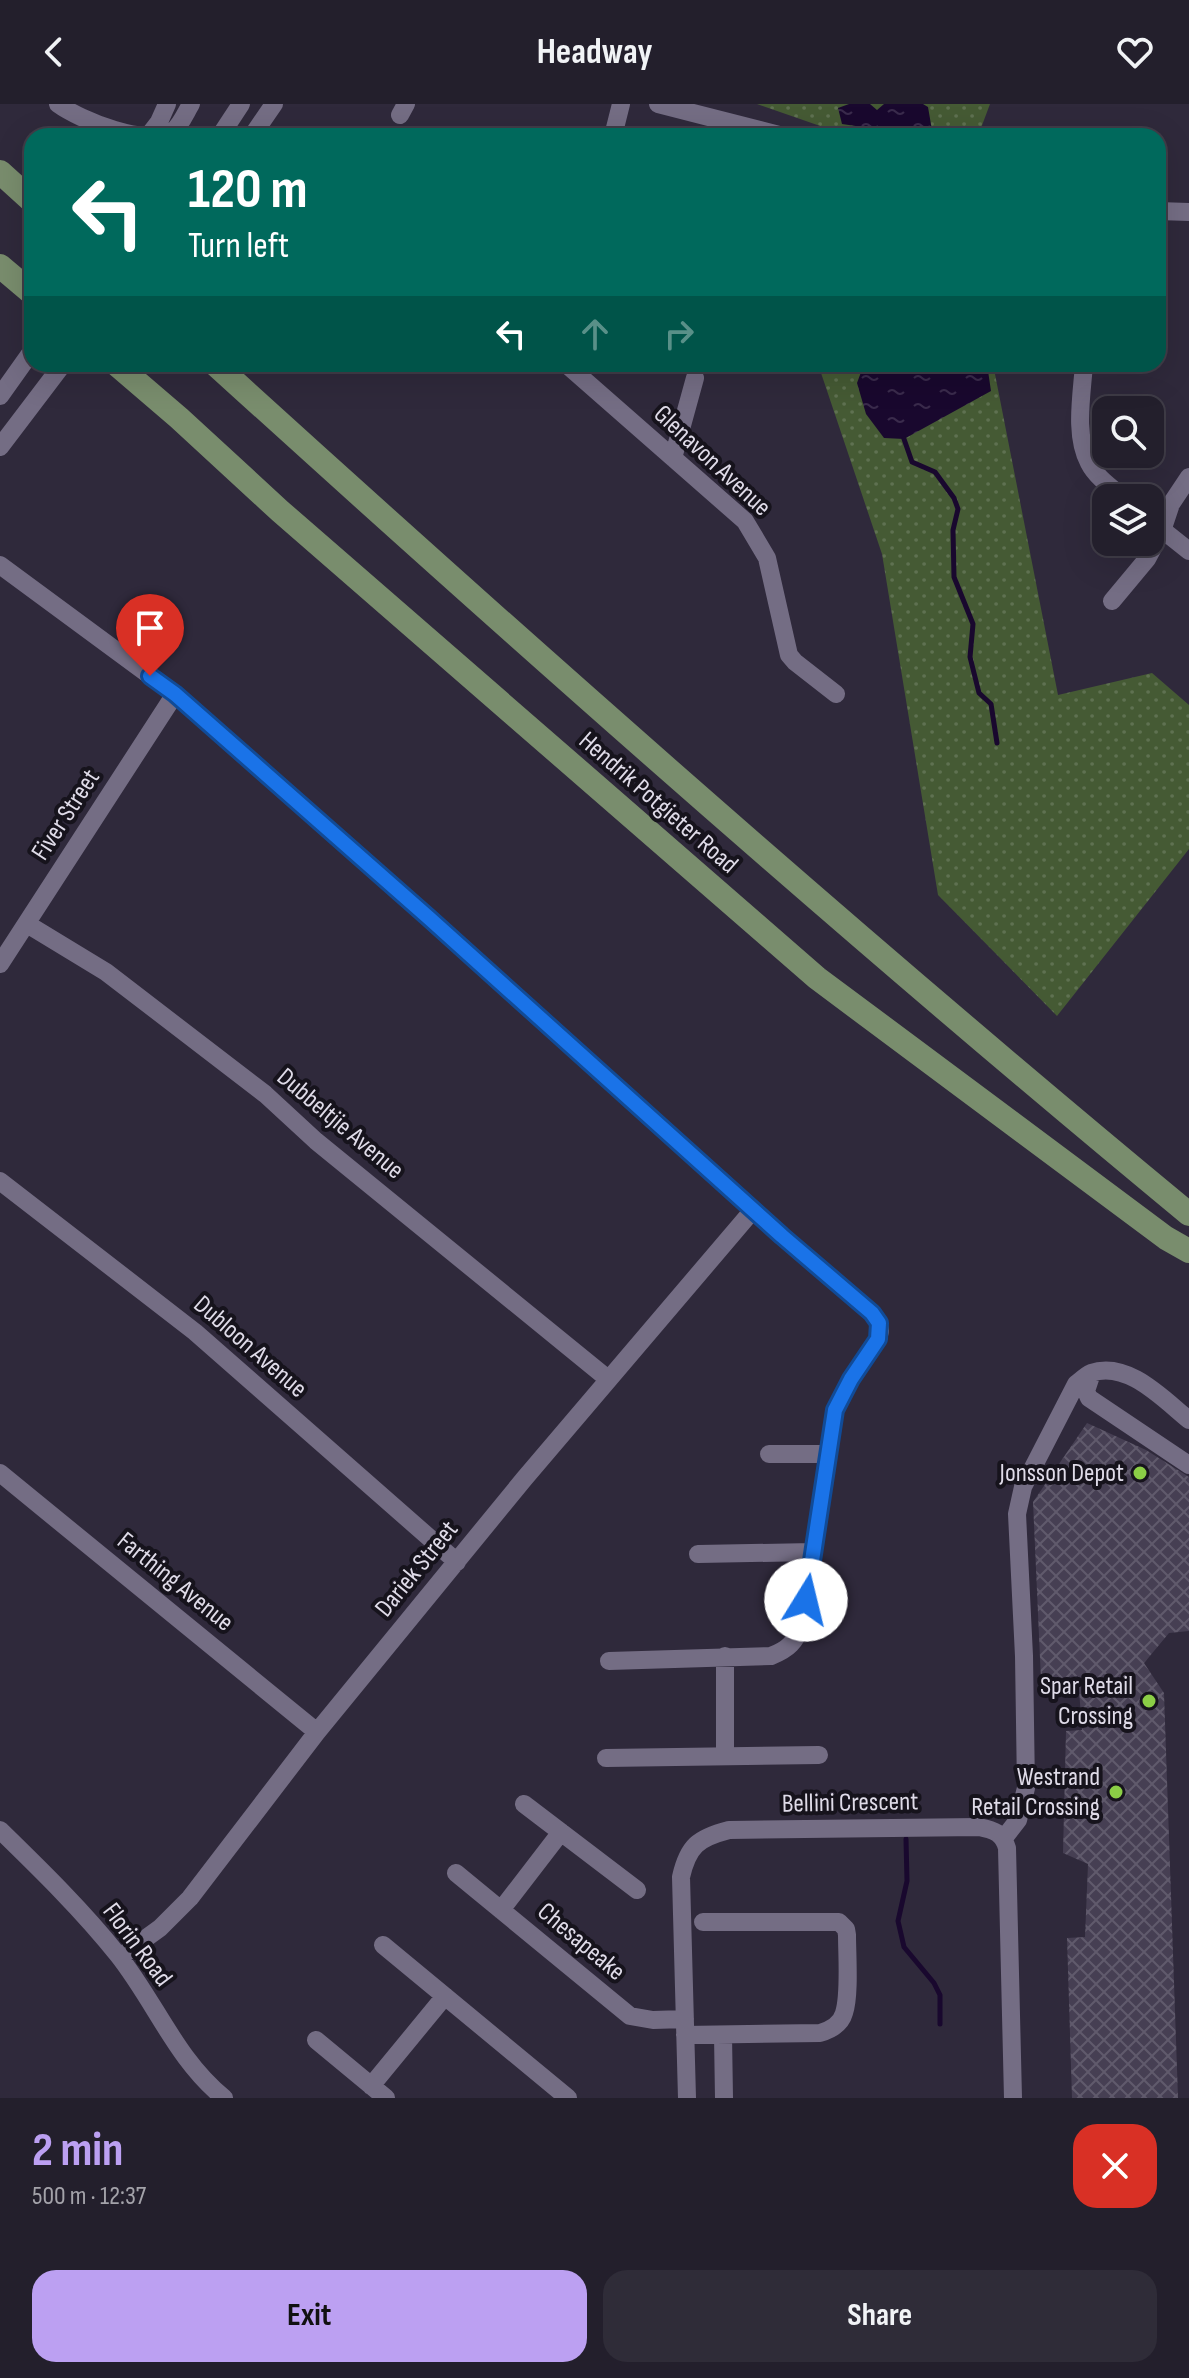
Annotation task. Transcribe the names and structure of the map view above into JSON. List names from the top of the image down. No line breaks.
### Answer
{"streets":{"main road":["Hendrik Potgieter Road"],"street":["Glenavon Avenue","Fiver Street","Dubbeltjie Avenue","Dubloon Avenue","Dariek Street","Farthing Avenue","Bellini Crescent","Chesapeake","Florin Road"]},"crossings":[["Fiver Street","Dubbeltjie Avenue"],["Dubbeltjie Avenue","Dariek Street"],["Dubloon Avenue","Dariek Street"],["Dariek Street","Farthing Avenue"],["Dariek Street","Florin Road"],["Bellini Crescent","Chesapeake"]],"places":["Jonsson Depot","Spar Retail Crossing","Westrand Retail Crossing"],"page":{"header":"Headway","turn":["120 m","Turn left"],"heading":["2 min","500 m · 12:37"],"buttons":["Exit","Share"]}}
